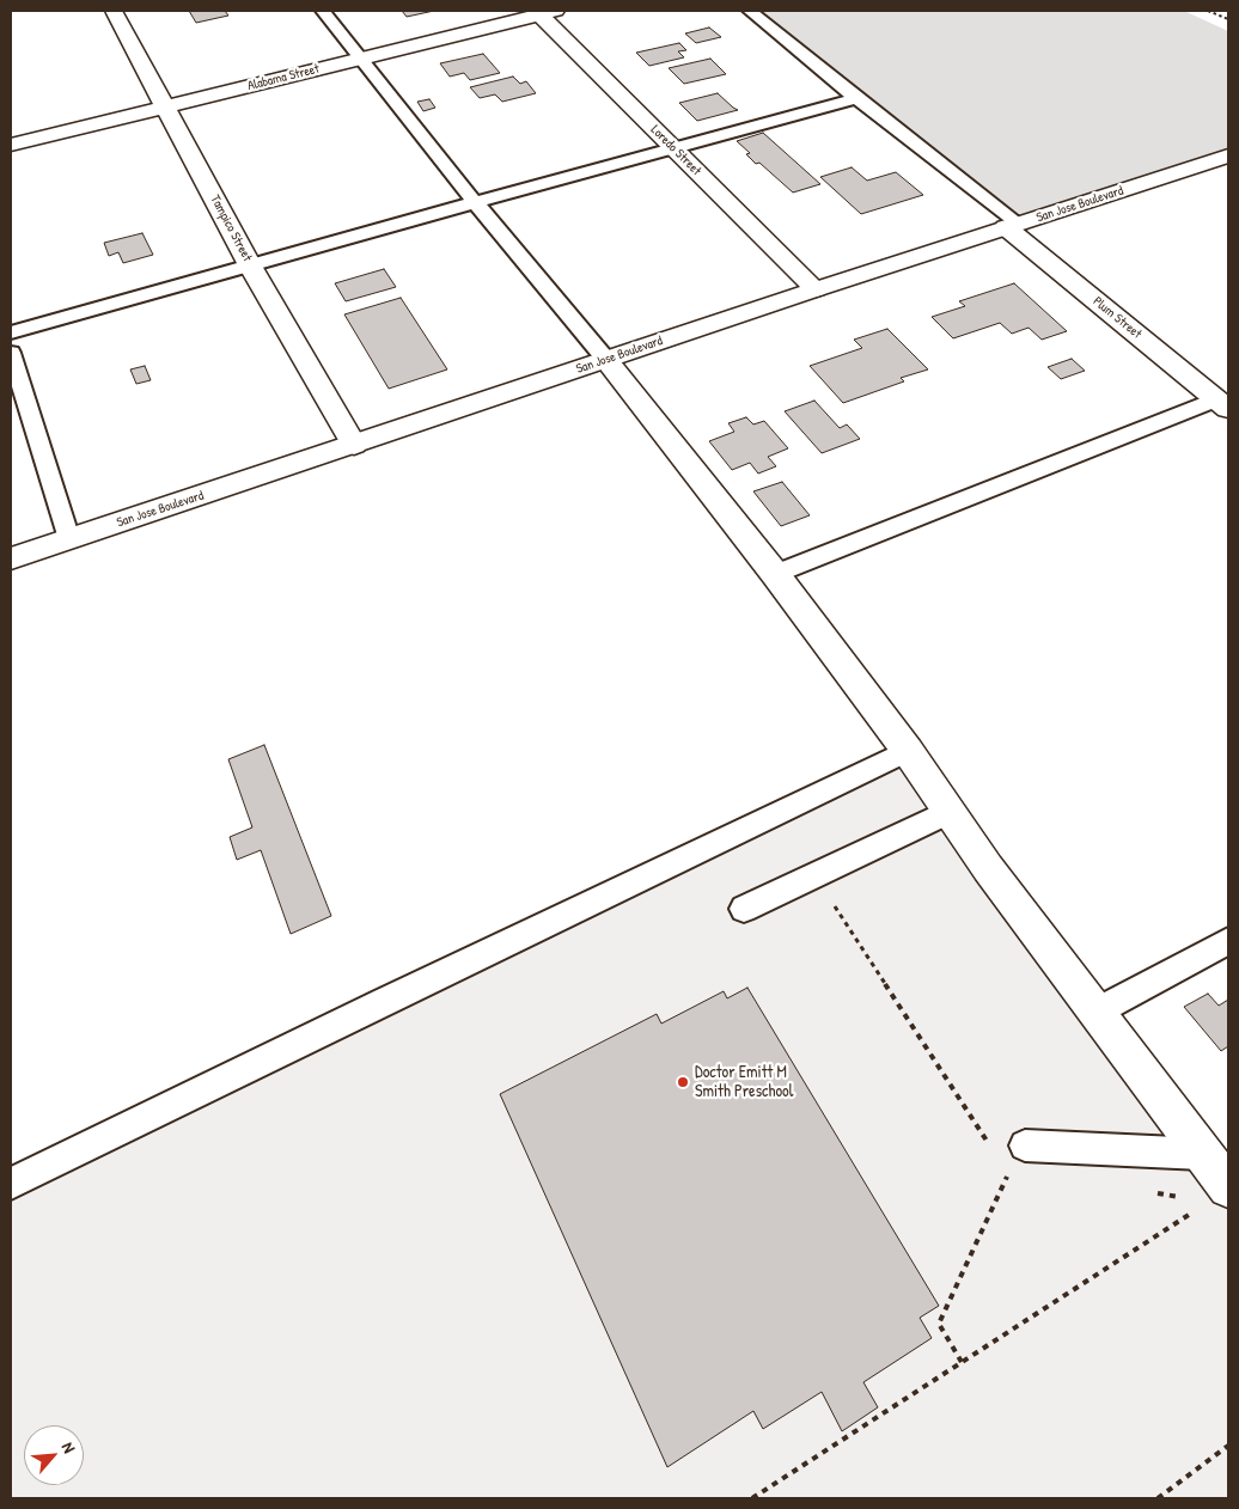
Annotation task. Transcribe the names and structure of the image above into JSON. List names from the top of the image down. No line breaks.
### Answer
{"streets":{"street":["Alabama Street","Loredo Street","San Jose Boulevard","Tampico Street","Plum Street"]},"crossings":[["Alabama Street","Loredo Street"],["Alabama Street","Tampico Street"],["Loredo Street","San Jose Boulevard"],["San Jose Boulevard","Tampico Street"],["San Jose Boulevard","Plum Street"]],"places":["Doctor Emitt M Smith Preschool"],"north":"top right"}
